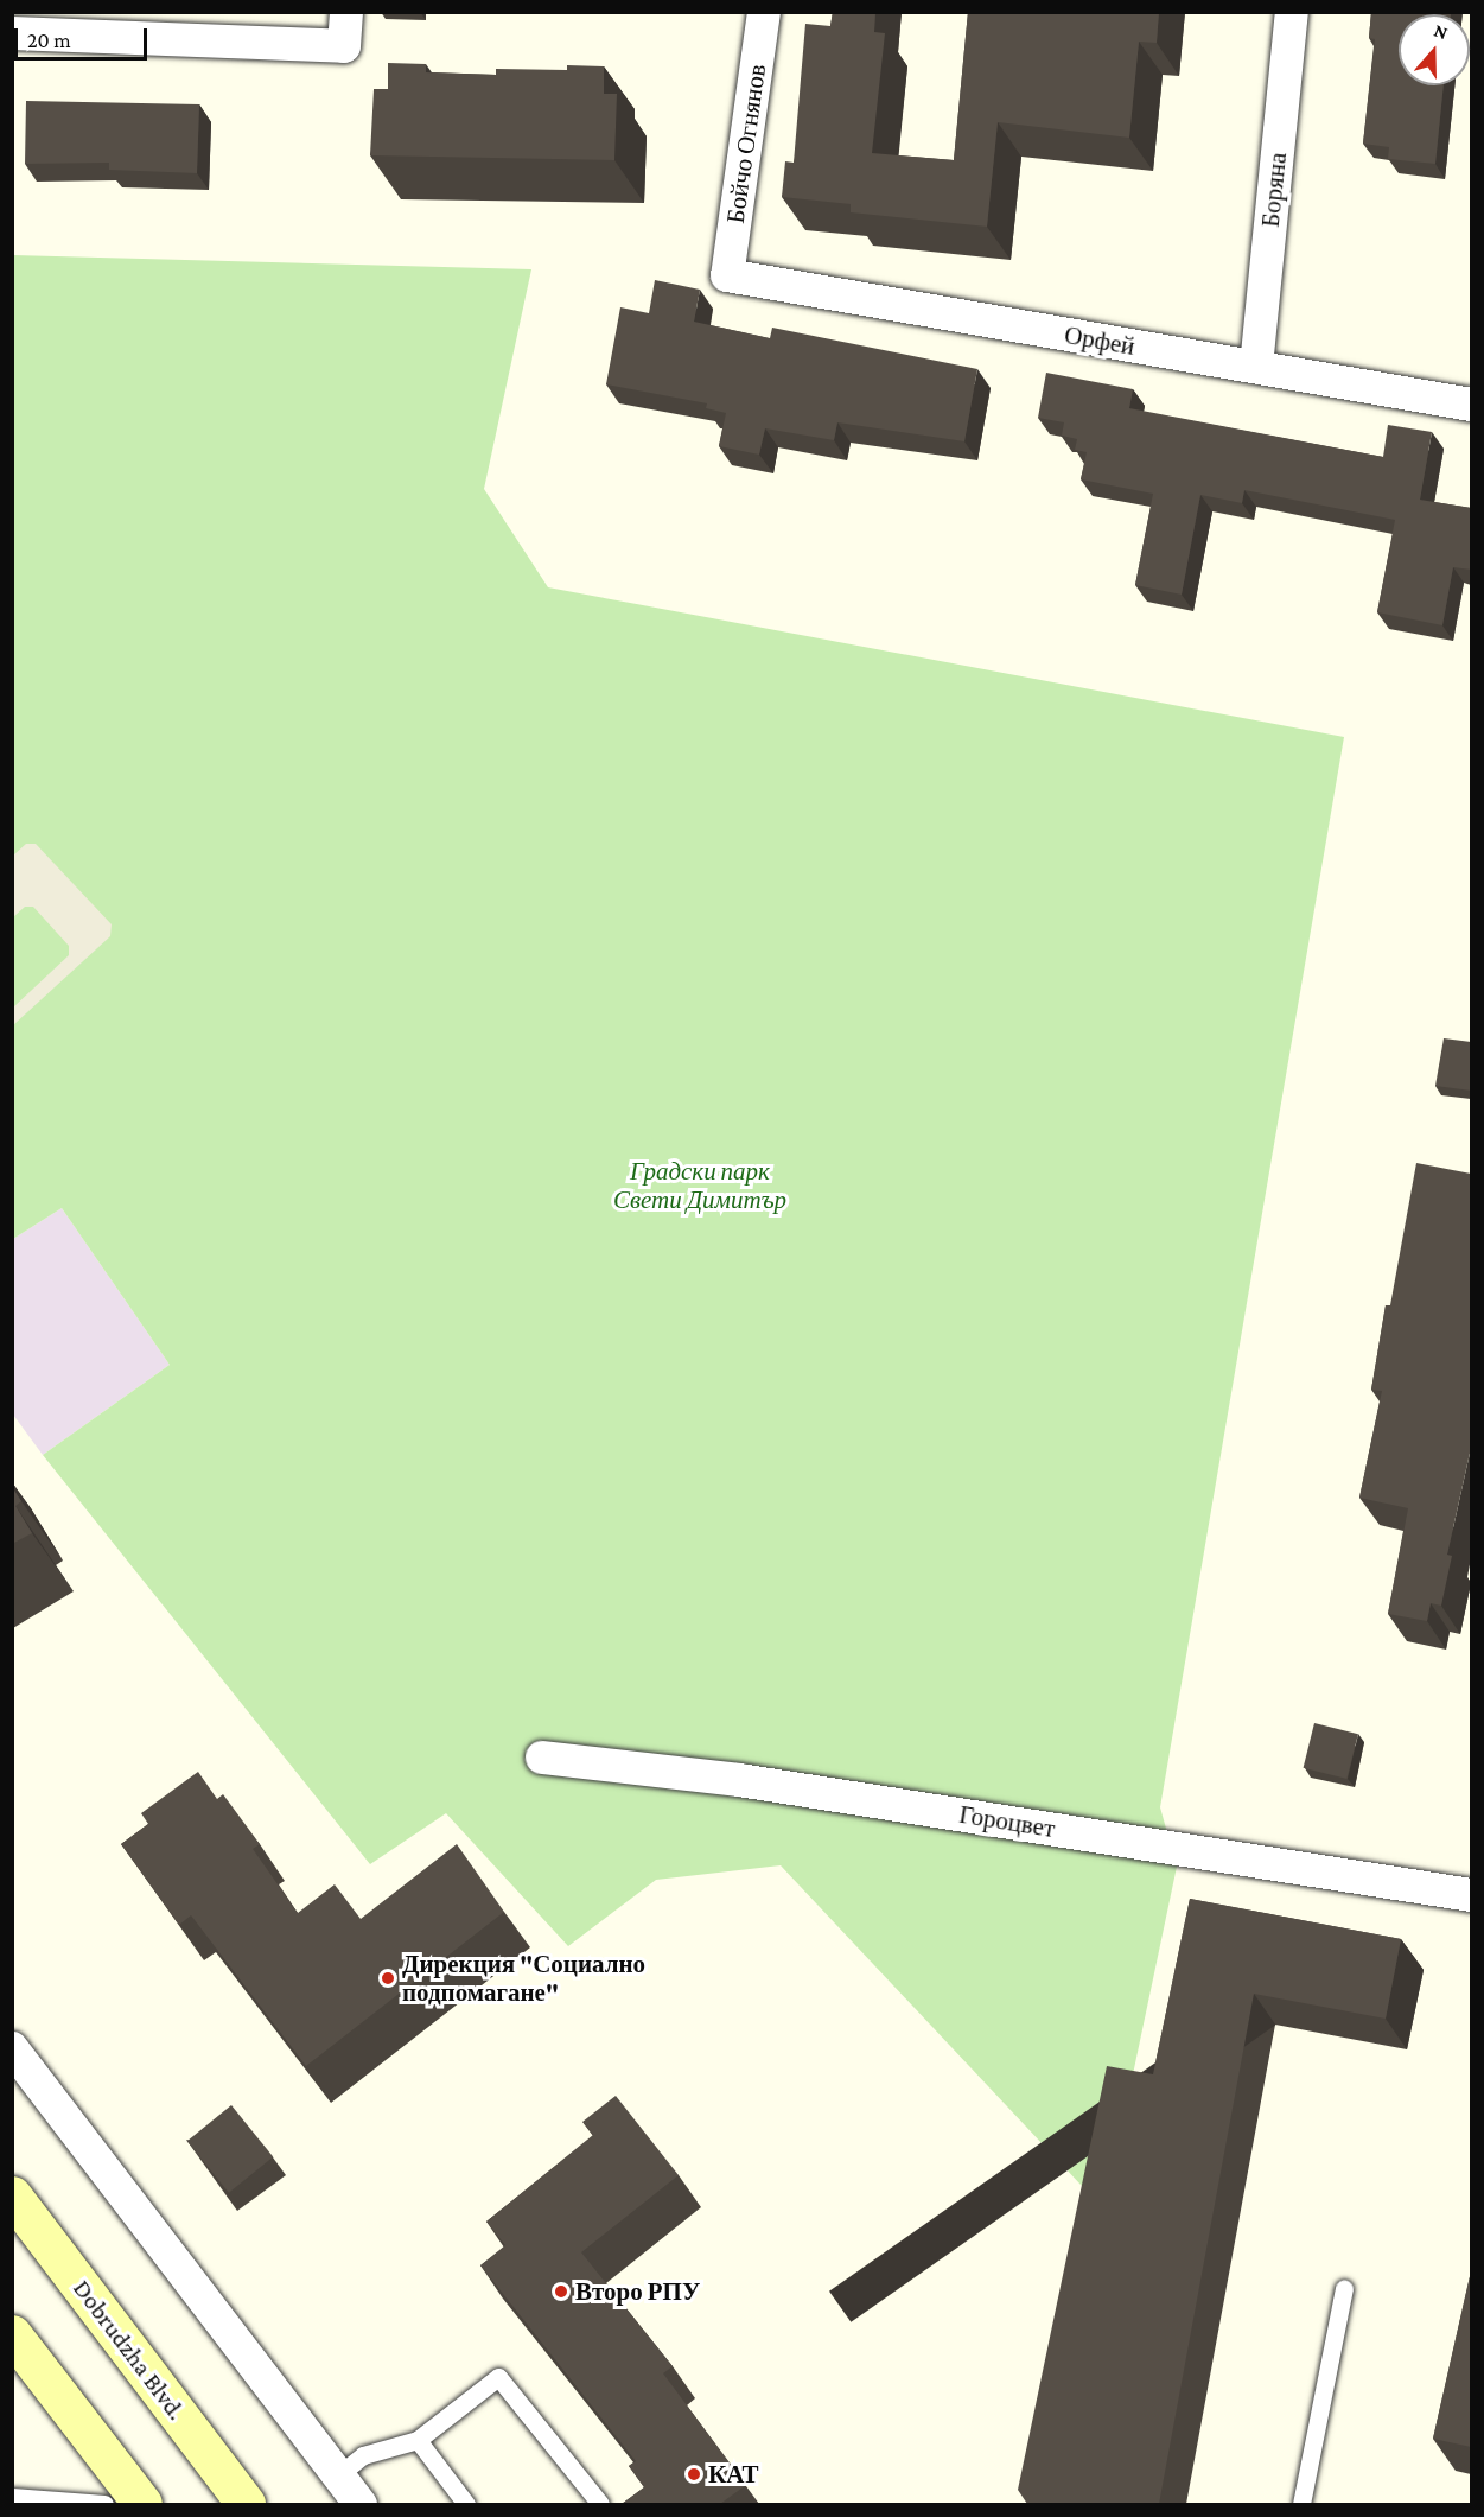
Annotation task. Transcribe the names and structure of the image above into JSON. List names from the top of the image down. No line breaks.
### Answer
{"streets":{"main road":["Dobrudzha Blvd."],"street":["Бойчо Огнянов","Боряна","Орфей","Гороцвет"]},"crossings":[["Бойчо Огнянов","Орфей"],["Боряна","Орфей"]],"parks":["Градски парк Свети Димитър"],"places":["Дирекция \"Социално подпомагане\"","Второ РПУ","КАТ"],"scale_bar":"20 m","north":"top"}
